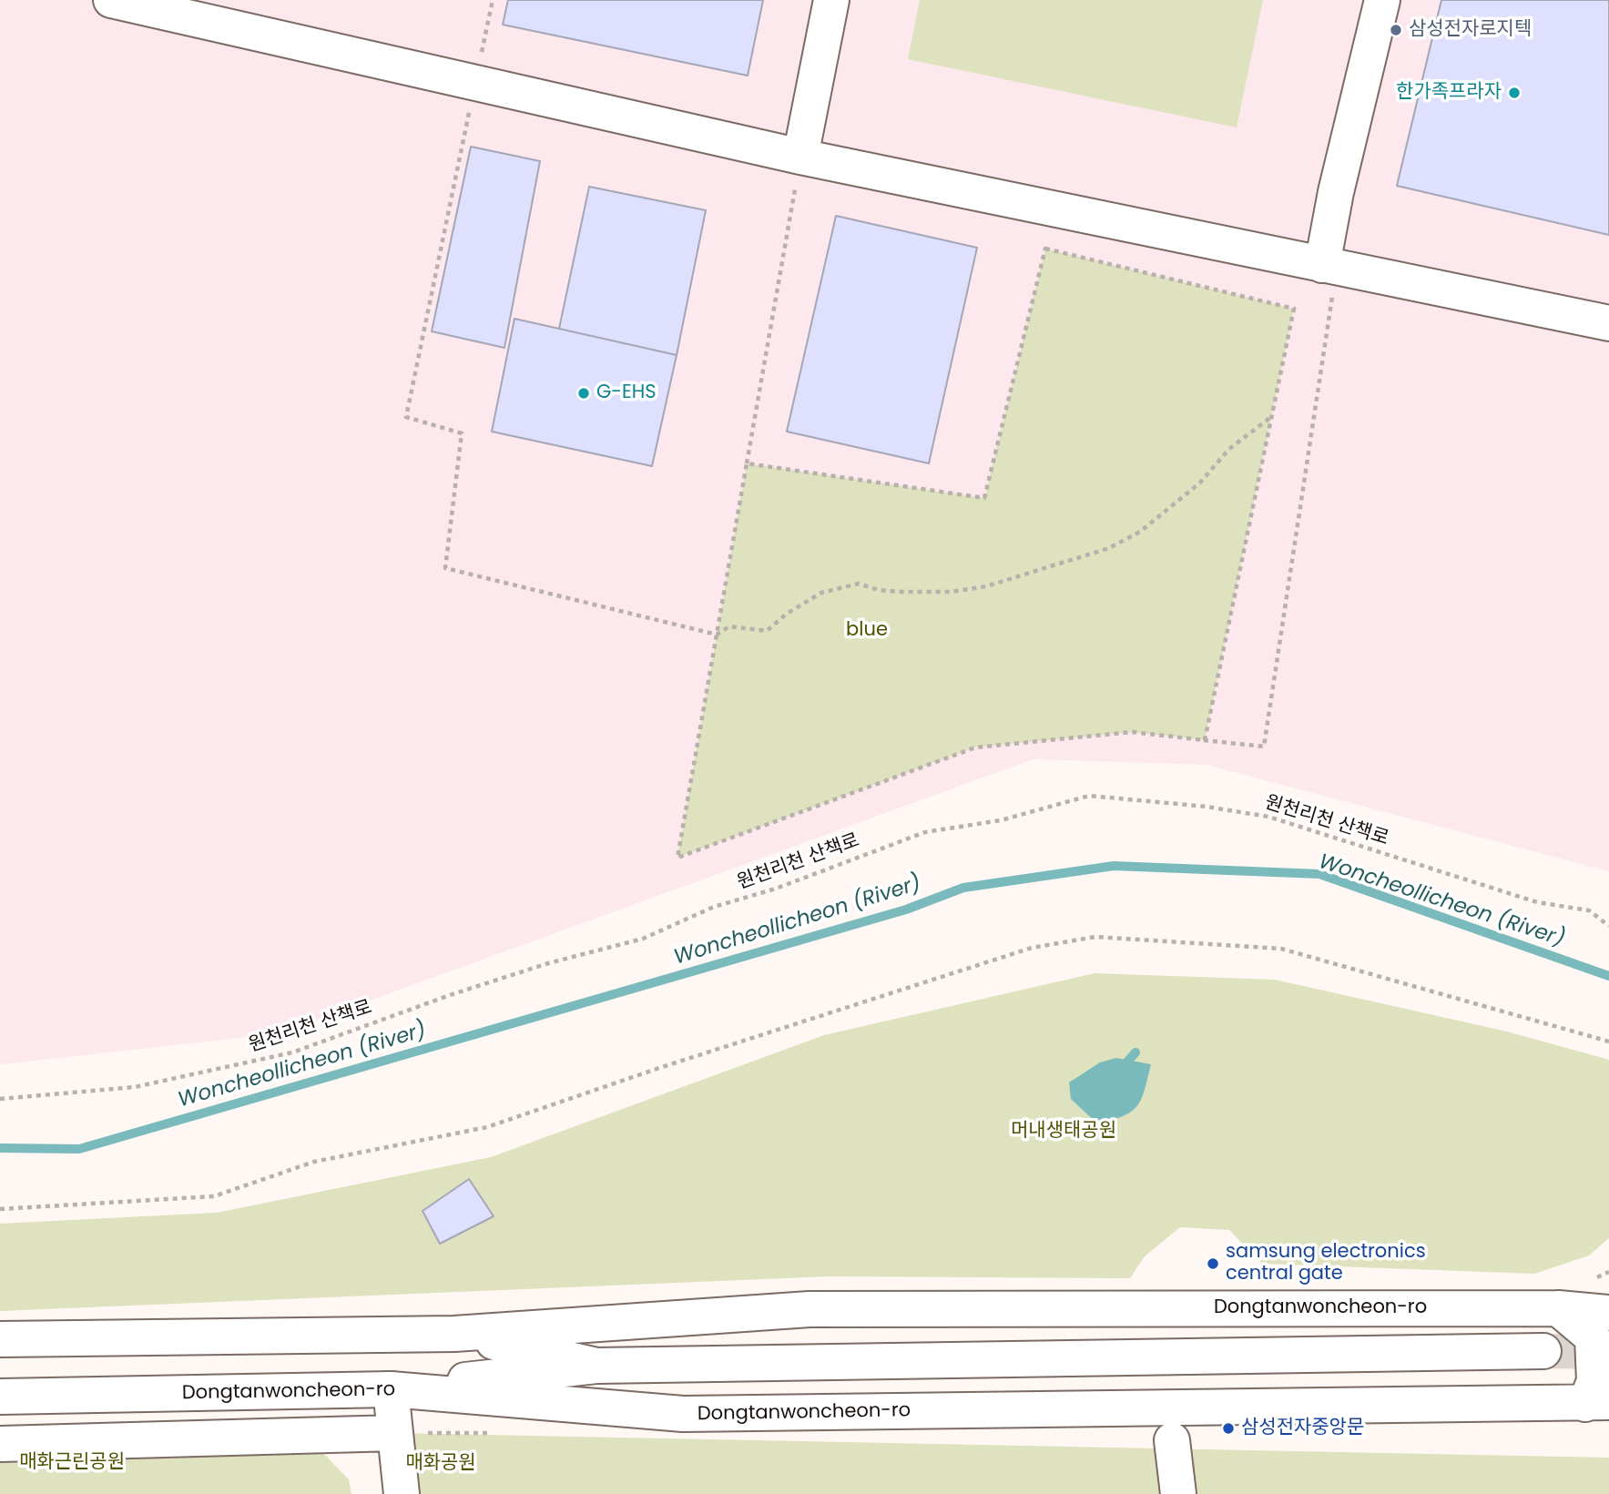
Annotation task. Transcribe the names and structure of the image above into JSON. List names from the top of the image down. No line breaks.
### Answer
{"streets":{"main road":["Dongtanwoncheon-ro"],"path":["원천리천 산책로"]},"water":["Woncheollicheon (River)"],"parks":["blue","머내생태공원","매화근린공원","매화공원"],"places":["삼성전자로지텍","한가족프라자","G-EHS","samsung electronics central gate","삼성전자중앙문"]}
